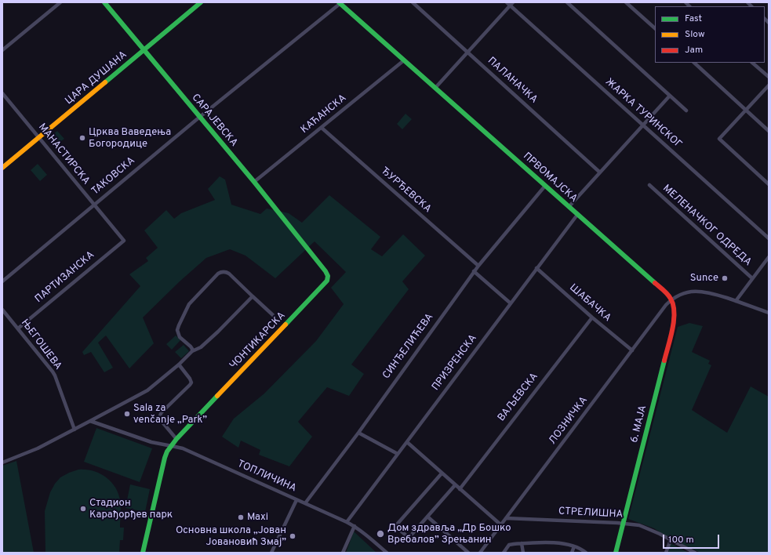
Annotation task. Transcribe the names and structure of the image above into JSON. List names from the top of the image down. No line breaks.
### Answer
{"streets":{"street":["ЦАРА ДУШАНА","ПАЛАНАЧКА","ЖАРКА ТУРИНСКОГ","КАЋАНСКА","САРАЈЕВСКА","МАНАСТИРСКА","ТАКОВСКА","ПРВОМАЈСКА","ЂУРЂЕВСКА","МЕЛЕНАЧКОГ ОДРЕДА","ПАРТИЗАНСКА","ШАБАЧКА","ЧОНТИКАРСКА","ЊЕГОШЕВА","СИНЂЕЛИЋЕВА","ПРИЗРЕНСКА","ВАЉЕВСКА","ЛОЗНИЧКА","6. МАЈА","ТОПЛИЧИНА","СТРЕЛИШНА"]},"crossings":[["ЦАРА ДУШАНА","САРАЈЕВСКА"],["ЦАРА ДУШАНА","МАНАСТИРСКА"],["КАЋАНСКА","САРАЈЕВСКА"],["КАЋАНСКА","ПРВОМАЈСКА"],["КАЋАНСКА","ЂУРЂЕВСКА"],["САРАЈЕВСКА","ТАКОВСКА"],["САРАЈЕВСКА","ЧОНТИКАРСКА"],["МАНАСТИРСКА","ТАКОВСКА"],["МАНАСТИРСКА","ПАРТИЗАНСКА"],["ТАКОВСКА","ПРВОМАЈСКА"],["ПРВОМАЈСКА","СИНЂЕЛИЋЕВА"],["ПРВОМАЈСКА","ПРИЗРЕНСКА"],["ПРВОМАЈСКА","ЛОЗНИЧКА"],["ПРВОМАЈСКА","6. МАЈА"],["ЂУРЂЕВСКА","СИНЂЕЛИЋЕВА"],["ПАРТИЗАНСКА","ЊЕГОШЕВА"],["ШАБАЧКА","ПРИЗРЕНСКА"],["ШАБАЧКА","ВАЉЕВСКА"],["ШАБАЧКА","ЛОЗНИЧКА"],["ЧОНТИКАРСКА","ТОПЛИЧИНА"],["СИНЂЕЛИЋЕВА","ТОПЛИЧИНА"],["ПРИЗРЕНСКА","ТОПЛИЧИНА"],["ЛОЗНИЧКА","6. МАЈА"],["ЛОЗНИЧКА","СТРЕЛИШНА"],["6. МАЈА","СТРЕЛИШНА"]],"places":["Црква Ваведења Богородице","Sunce","Sala za venčanje „Park”","Стадион Карађорђев парк","Maxi","Дом здравља „Др Бошко Вребалов” Зрењанин","Основна школа „Јован Јовановић Змај”"],"legend":["Fast","Slow","Jam"],"scale_bar":"100 m"}
